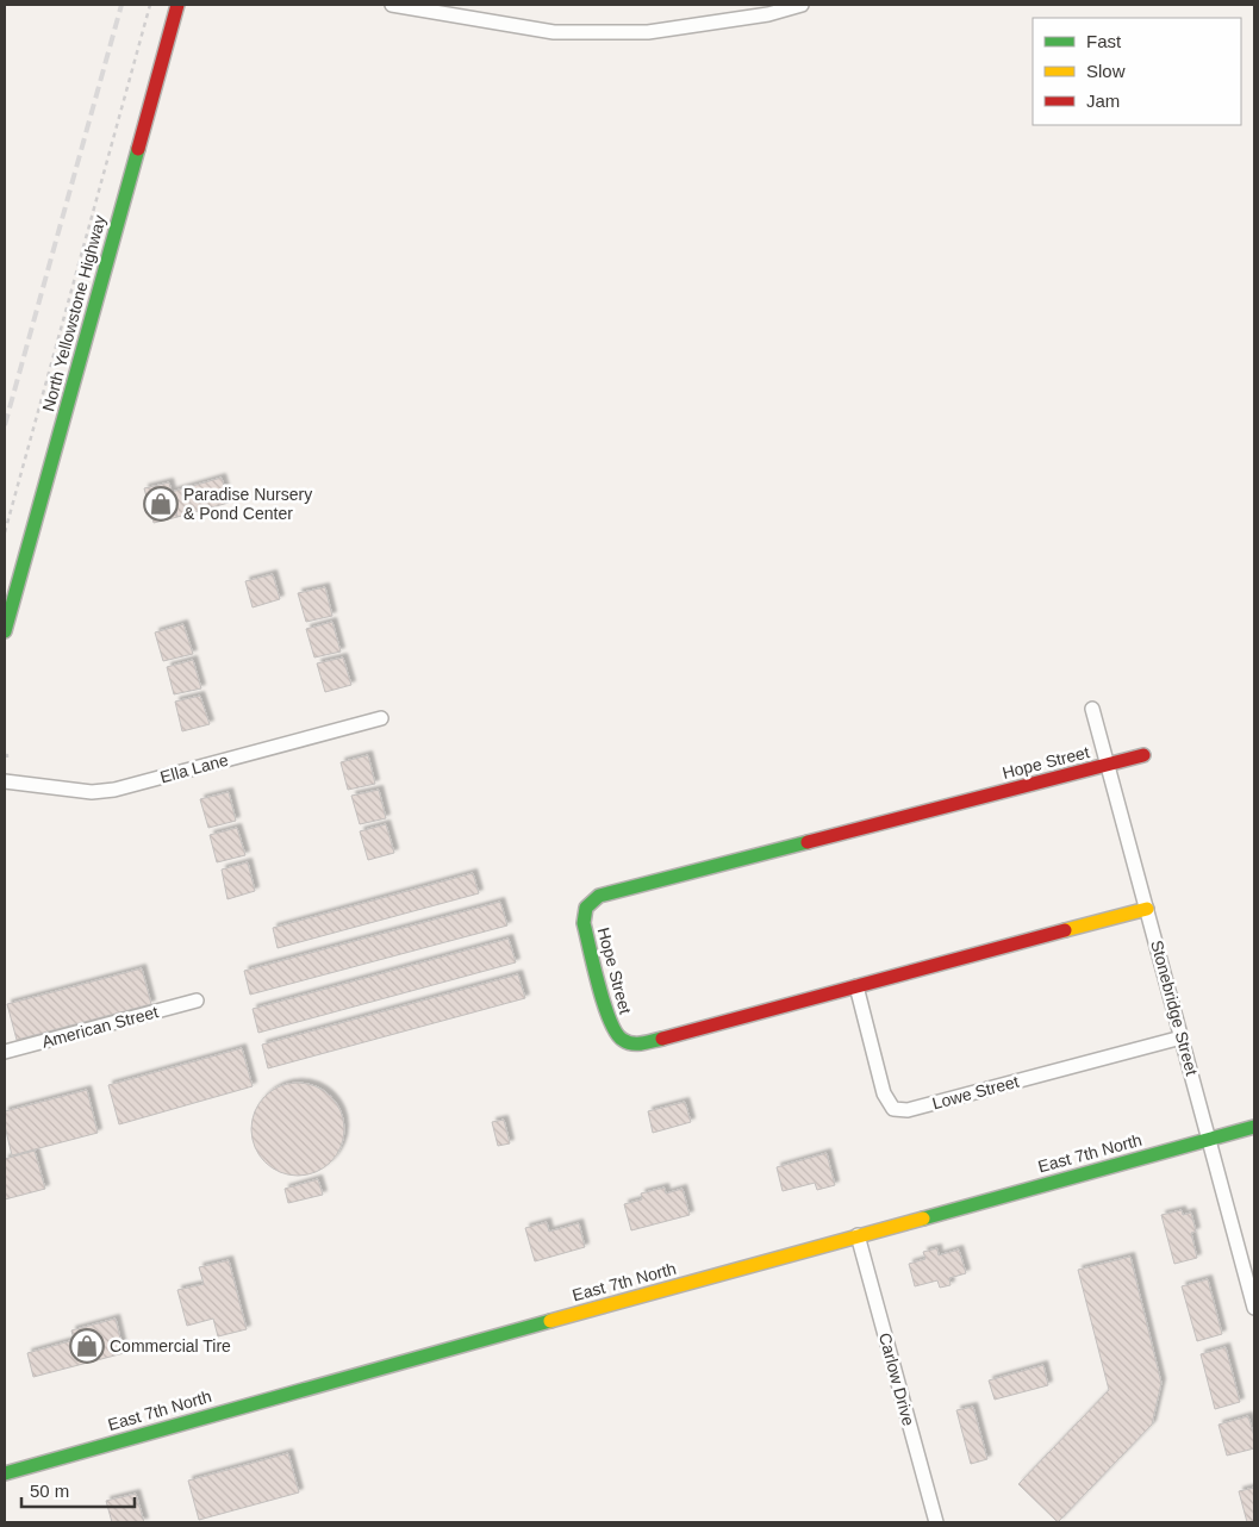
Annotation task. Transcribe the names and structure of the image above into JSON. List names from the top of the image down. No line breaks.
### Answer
{"streets":{"street":["North Yellowstone Highway","Hope Street","Ella Lane","Stonebridge Street","American Street","Lowe Street","East 7th North","Carlow Drive"]},"crossings":[["Hope Street","Stonebridge Street"],["Hope Street","Lowe Street"],["Stonebridge Street","Lowe Street"],["Stonebridge Street","East 7th North"],["East 7th North","Carlow Drive"]],"places":{"shop":["Paradise Nursery & Pond Center","Commercial Tire"]},"legend":["Fast","Slow","Jam"],"scale_bar":"50 m"}
